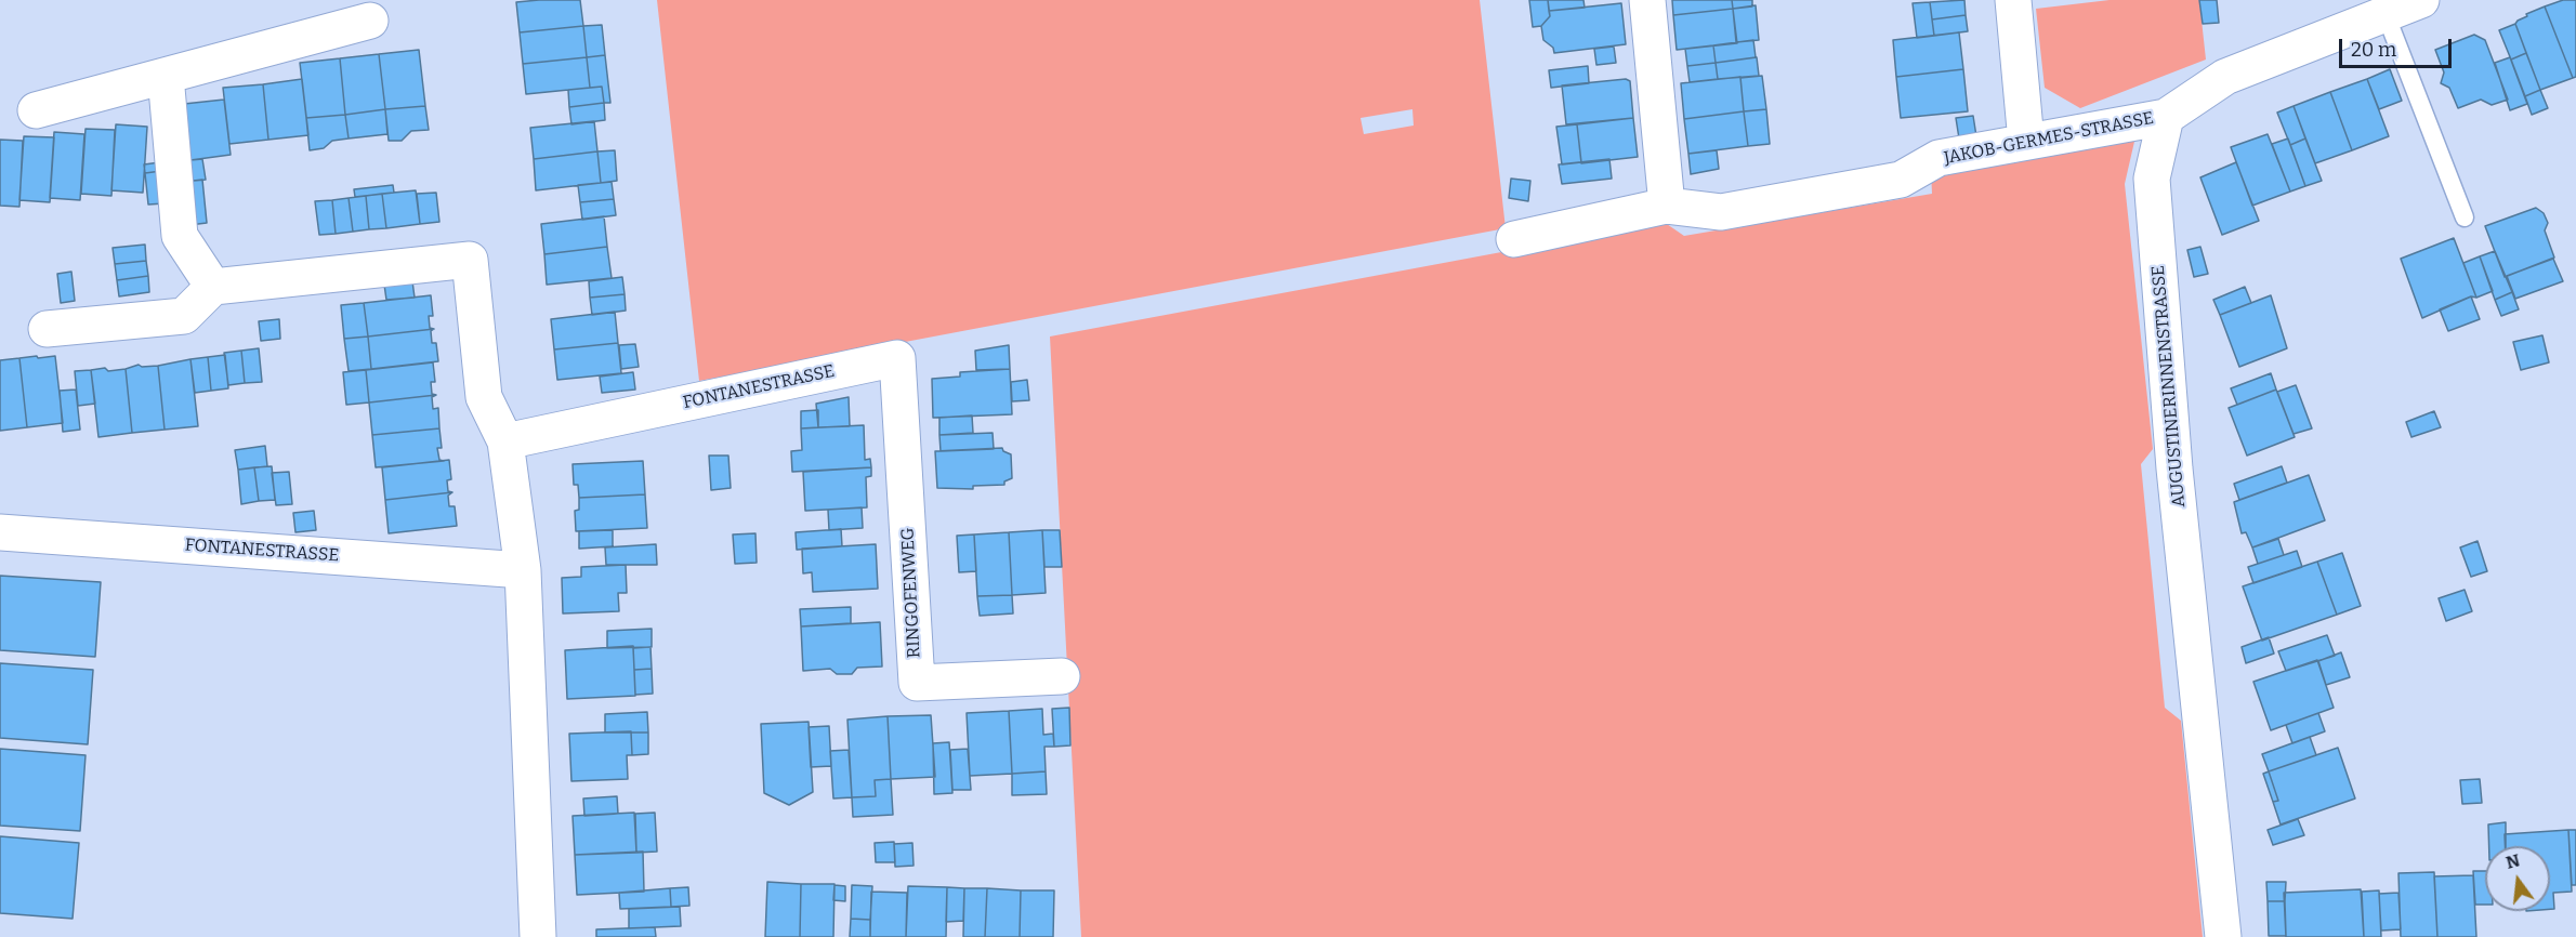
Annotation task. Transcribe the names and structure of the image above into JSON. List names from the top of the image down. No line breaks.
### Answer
{"streets":{"street":["JAKOB-GERMES-STRASSE","AUGUSTINERINNENSTRASSE","FONTANESTRASSE","RINGOFENWEG"]},"crossings":[["JAKOB-GERMES-STRASSE","AUGUSTINERINNENSTRASSE"],["FONTANESTRASSE","RINGOFENWEG"]],"scale_bar":"20 m","north":"top"}
